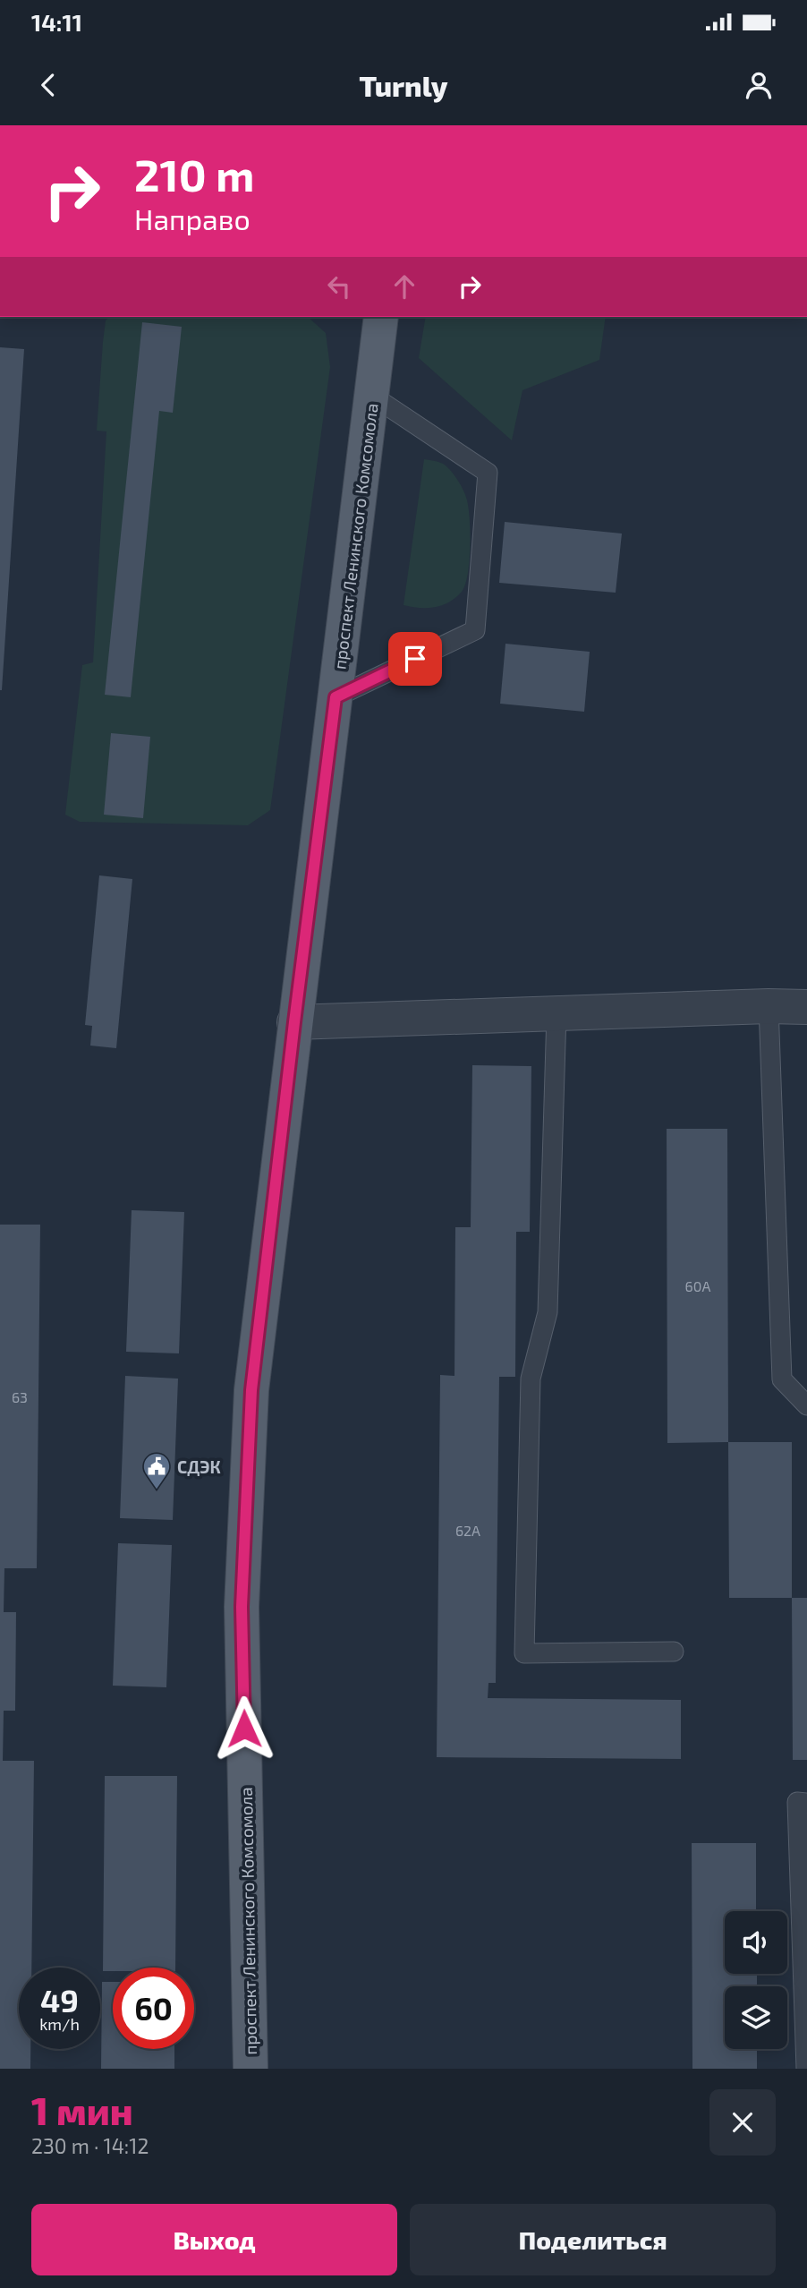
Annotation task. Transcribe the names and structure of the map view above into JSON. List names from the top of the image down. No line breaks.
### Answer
{"streets":{"main road":["проспект Ленинского Комсомола"]},"places":{"public building":["СДЭК"]},"house_numbers":["60А","63","62А"],"page":{"status":"14:11","header":"Turnly","turn":["210 m","Направо"],"speed":"49 km/h","limit":"60","heading":["1 мин","230 m · 14:12"],"buttons":["Выход","Поделиться"]}}
